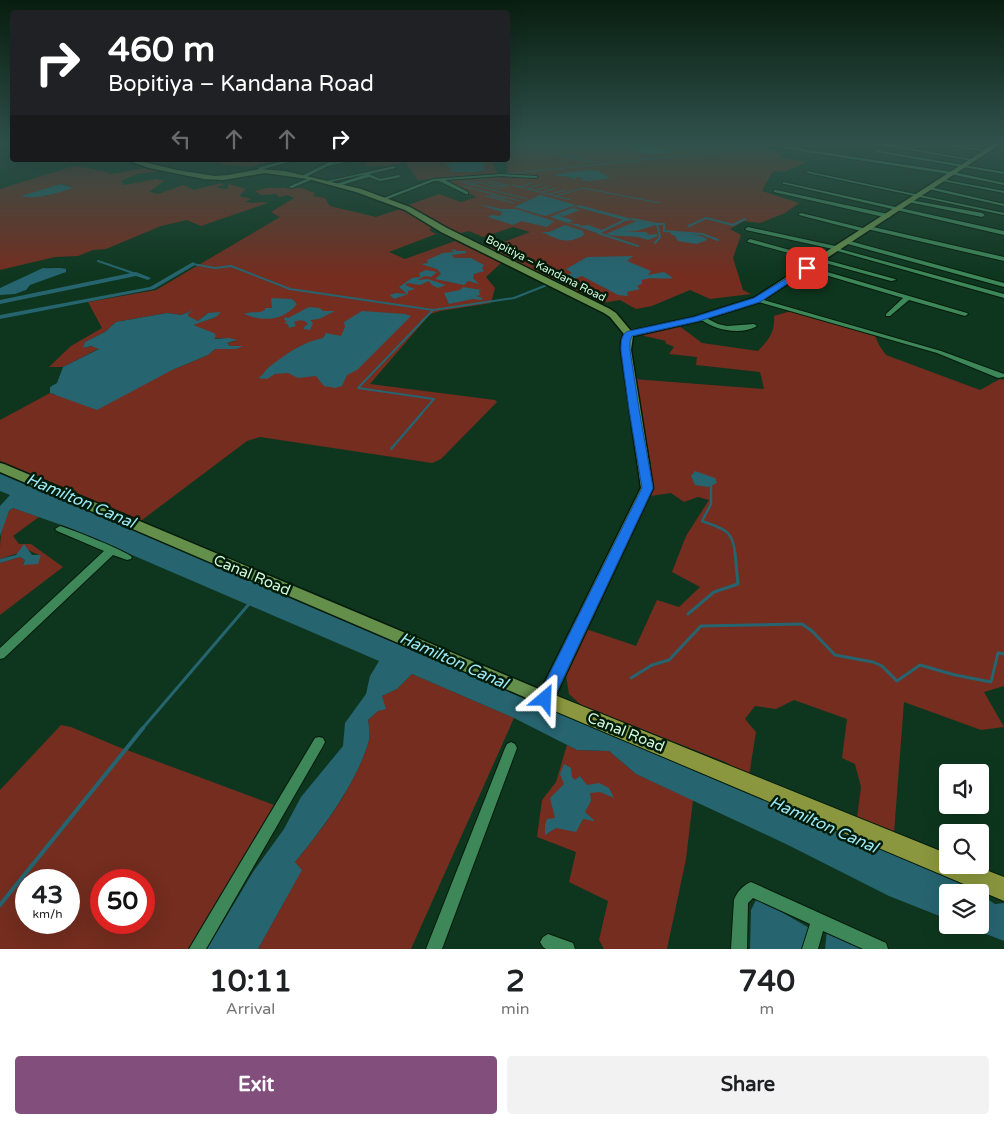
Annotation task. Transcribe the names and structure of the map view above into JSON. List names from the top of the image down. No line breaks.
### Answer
{"streets":{"main road":["Bopitiya – Kandana Road","Canal Road"]},"water":["Hamilton Canal"],"page":{"turn":["460 m","Bopitiya – Kandana Road"],"speed":"43 km/h","limit":"50","eta":["10:11","Arrival","2","min","740","m"],"buttons":["Exit","Share"]}}
